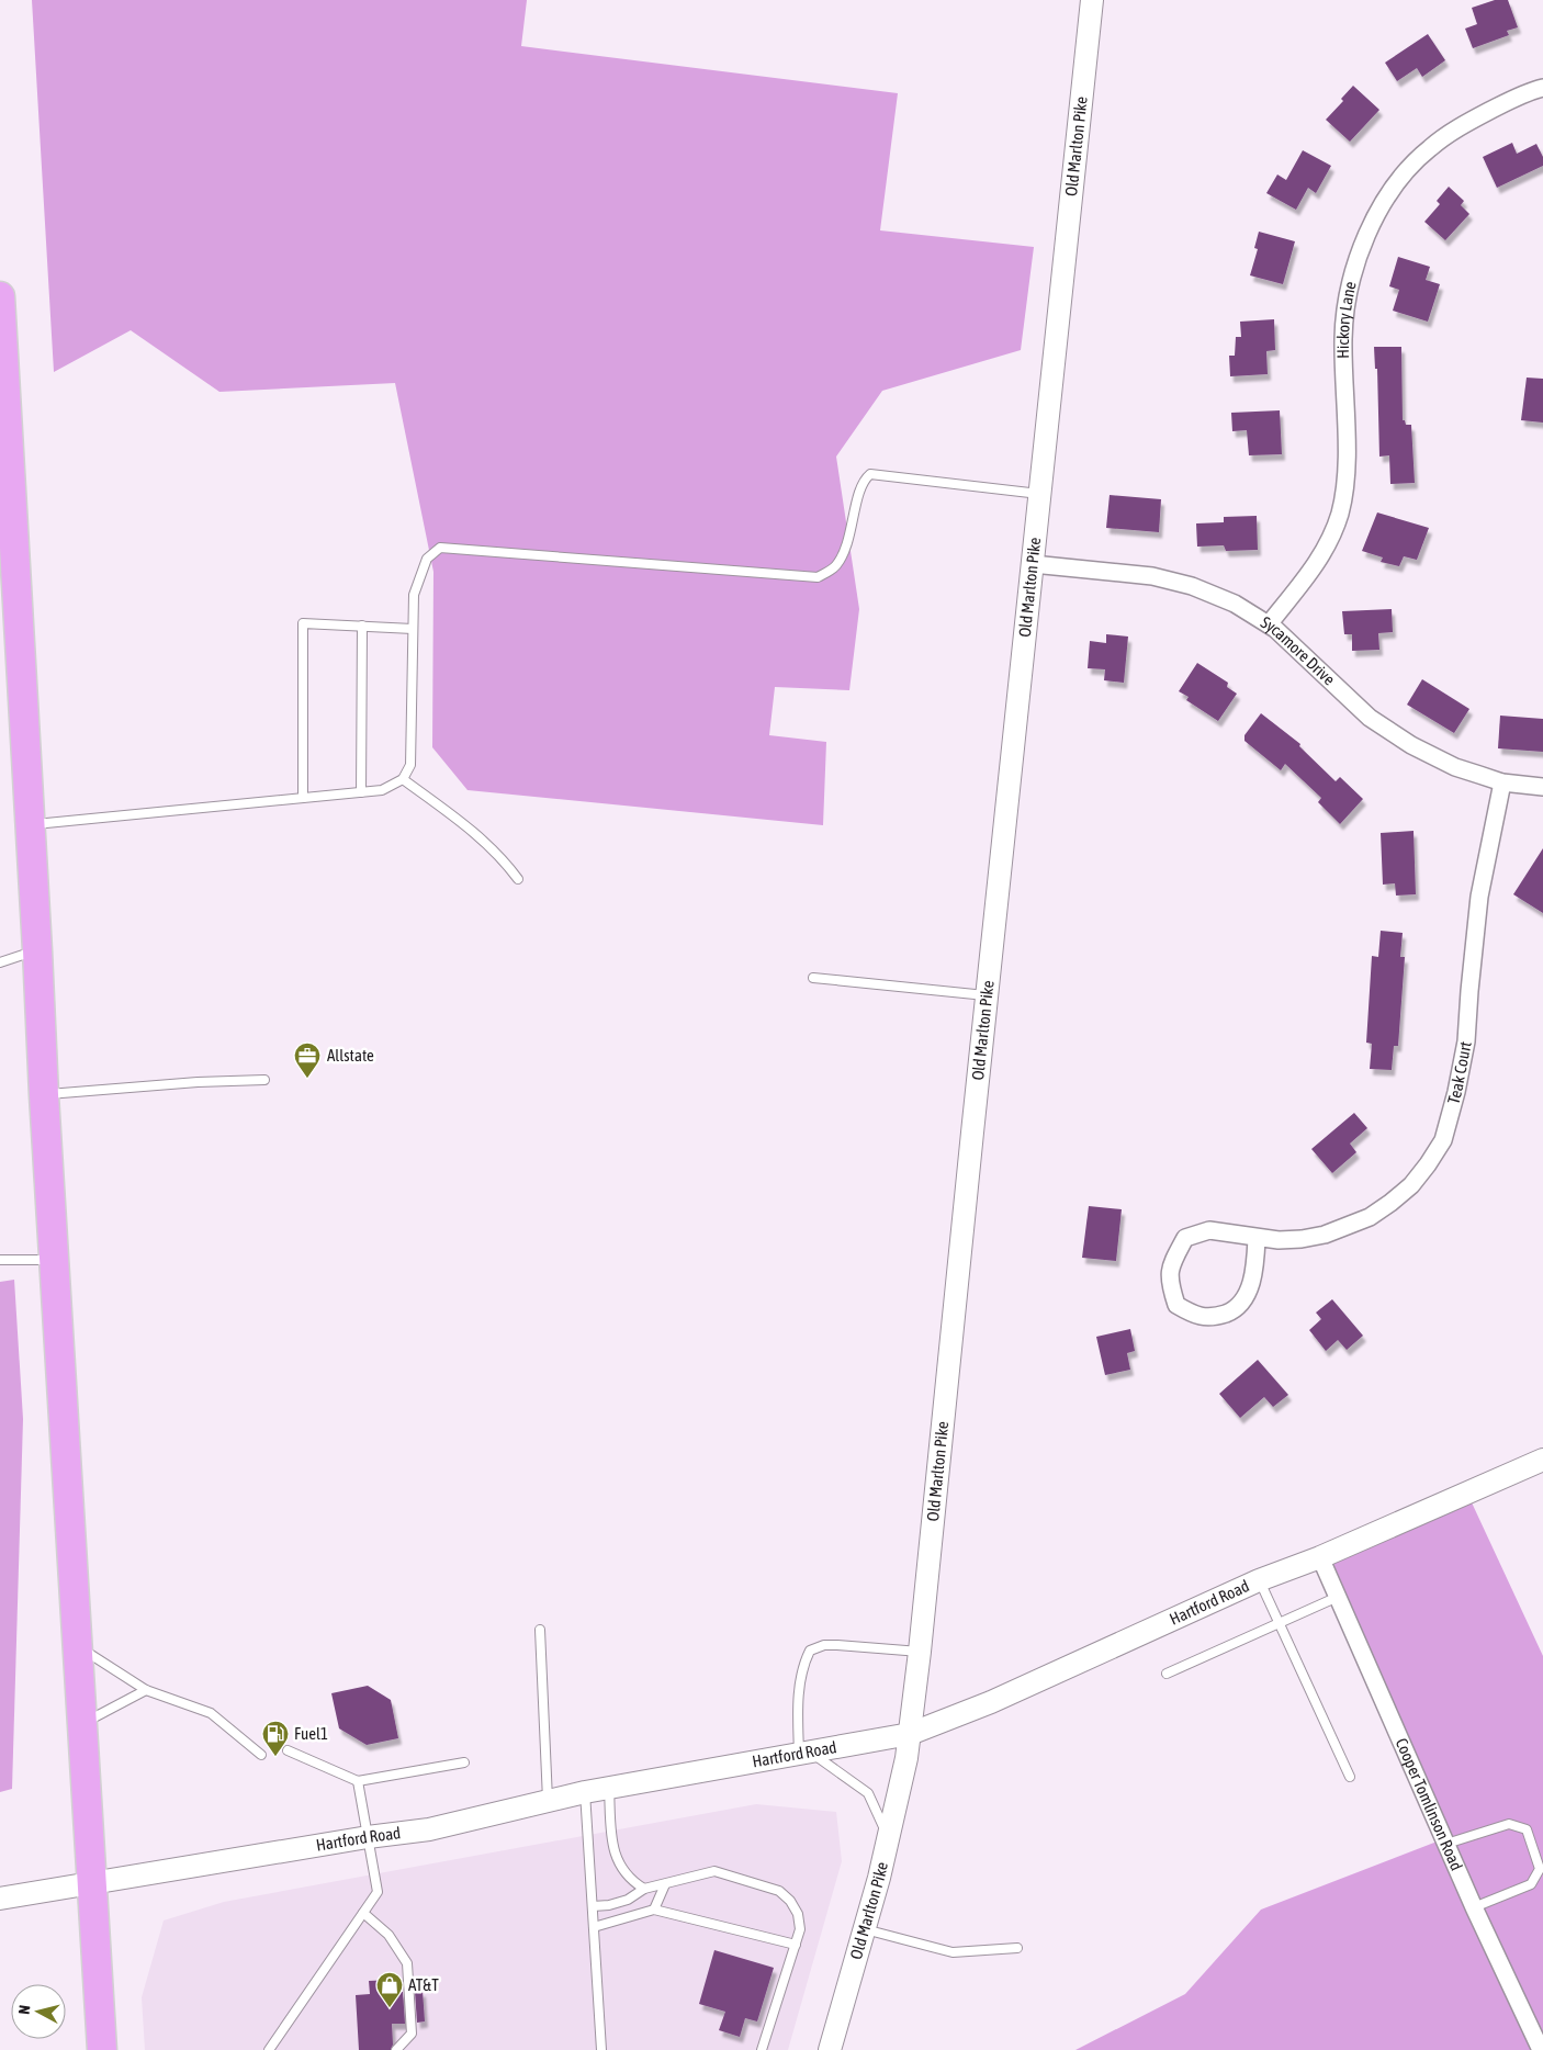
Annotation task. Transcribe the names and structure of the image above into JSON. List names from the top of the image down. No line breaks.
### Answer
{"streets":{"street":["Old Marlton Pike","Hickory Lane","Sycamore Drive","Teak Court","Hartford Road","Cooper Tomlinson Road"]},"crossings":[["Old Marlton Pike","Sycamore Drive"],["Old Marlton Pike","Hartford Road"],["Hickory Lane","Sycamore Drive"],["Sycamore Drive","Teak Court"],["Hartford Road","Cooper Tomlinson Road"]],"places":{"office":["Allstate"],"fuel station":["Fuel1"],"shop":["AT&T"]},"north":"left"}
